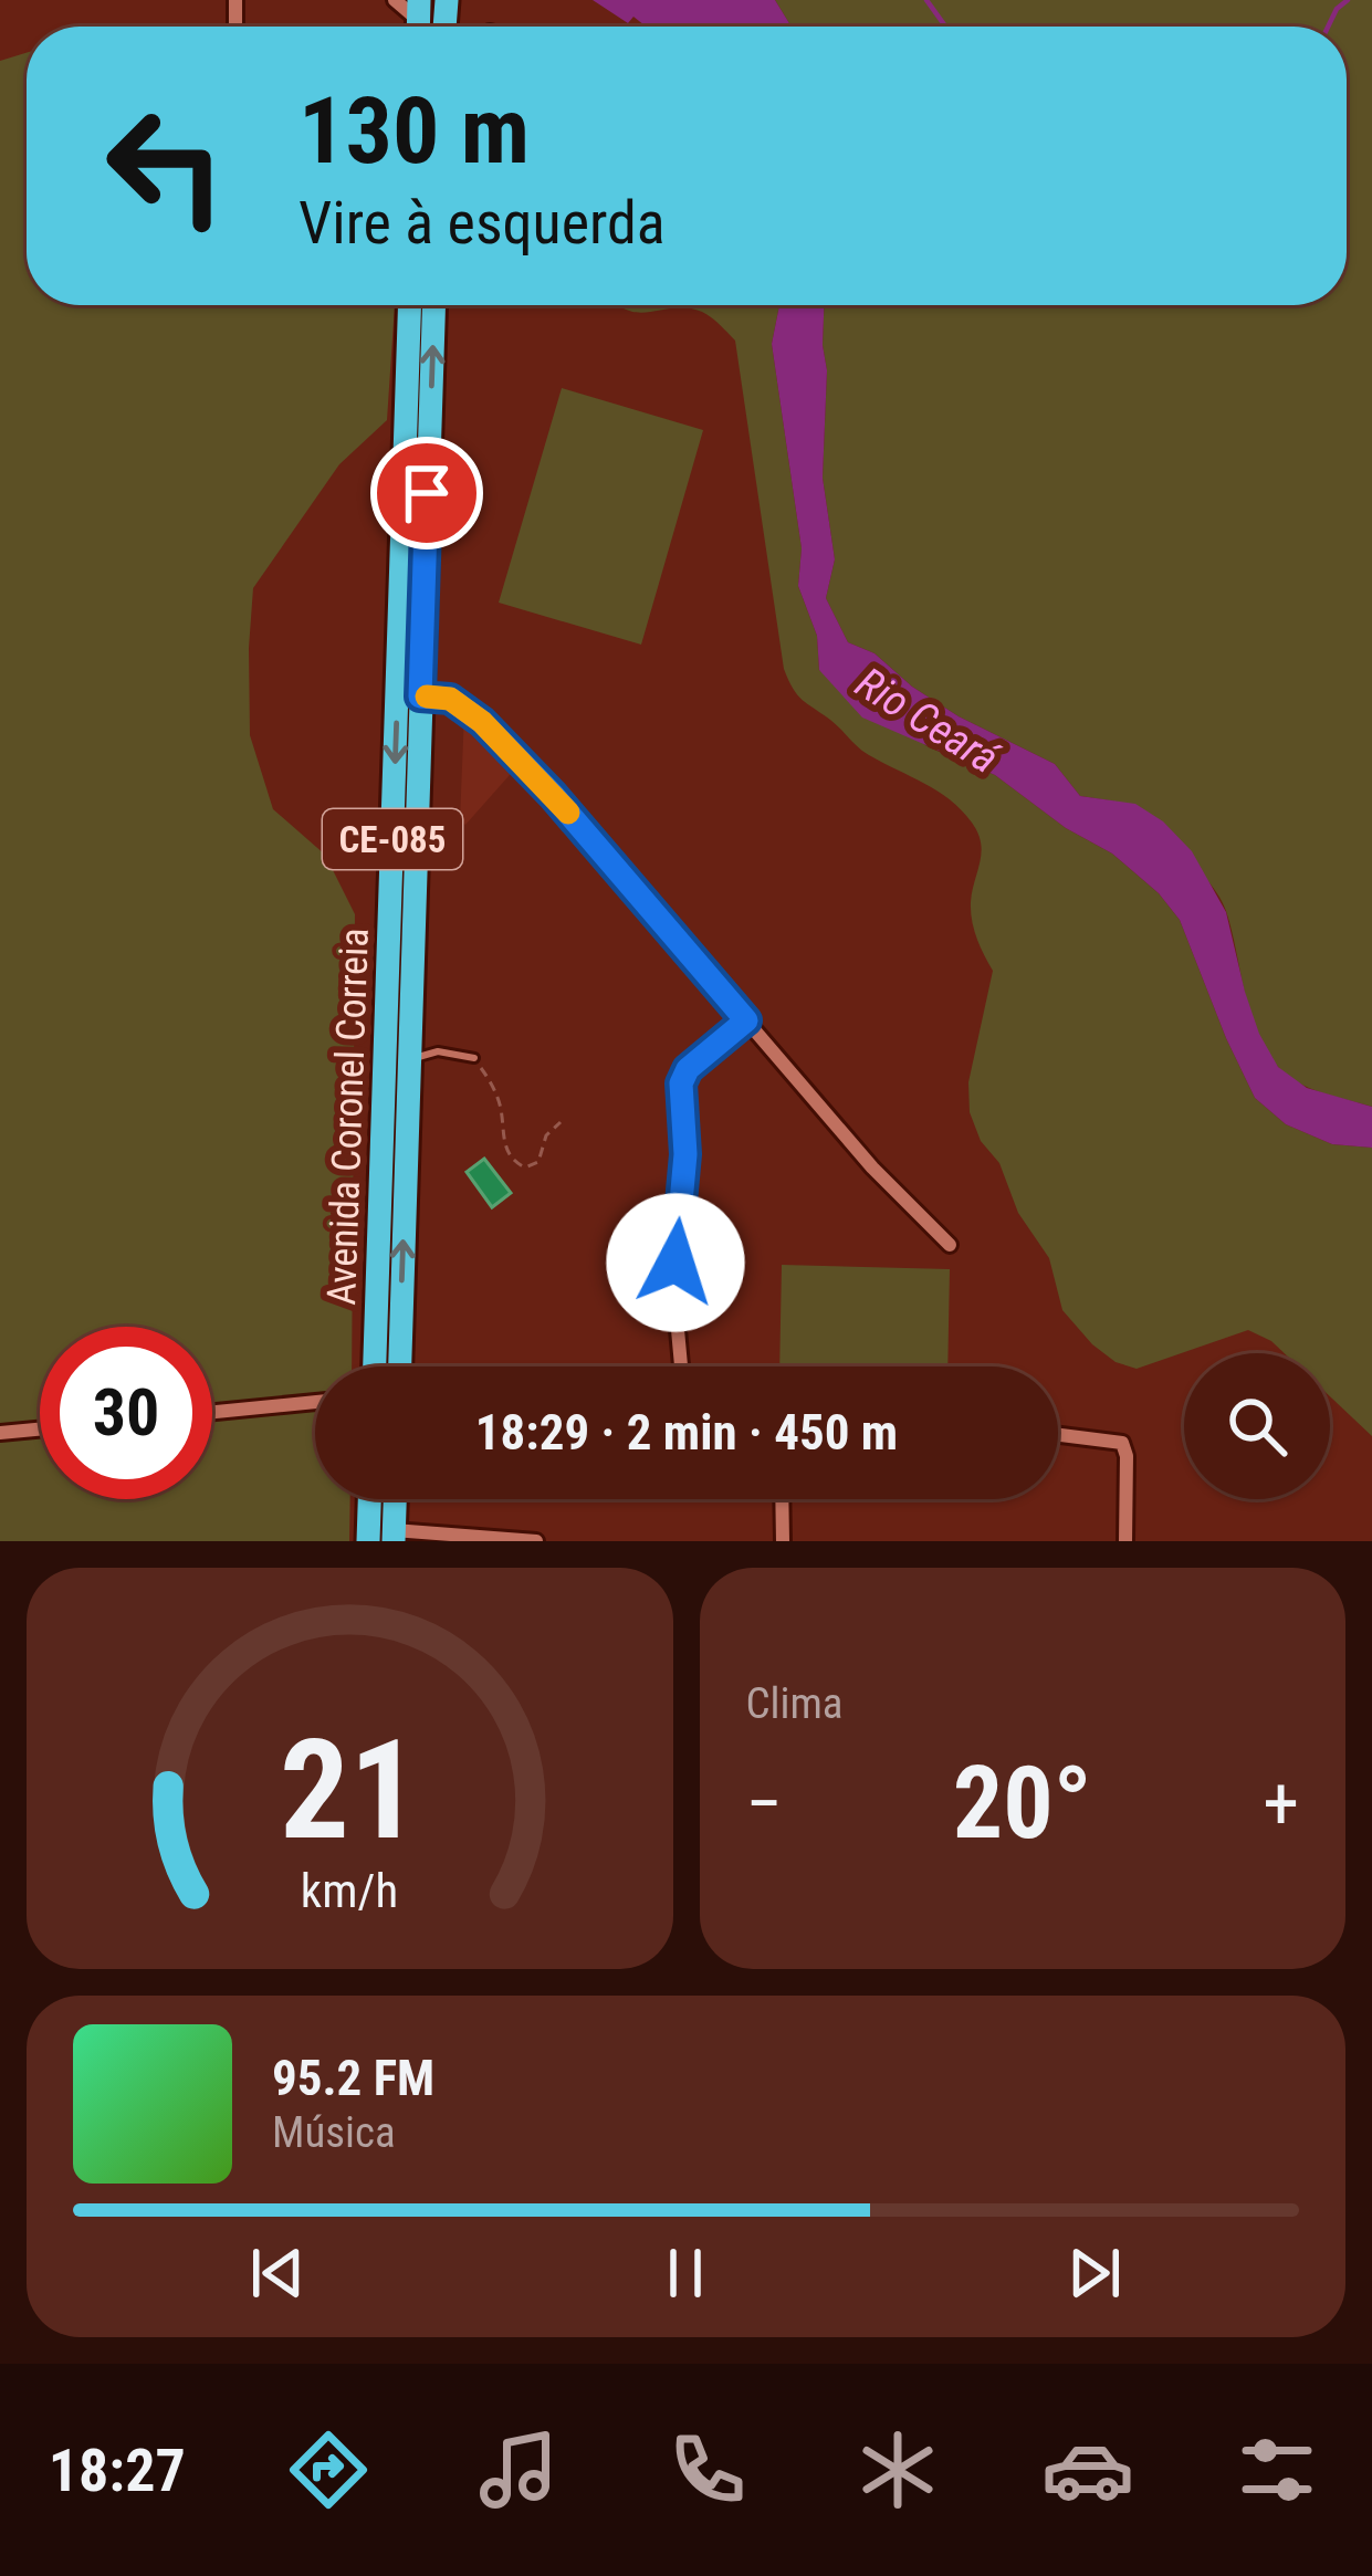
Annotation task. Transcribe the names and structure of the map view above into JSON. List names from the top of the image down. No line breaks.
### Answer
{"streets":{"highway":["CE-085","Avenida Coronel Correia"]},"water":["Rio Ceará"],"page":{"turn":["130 m","Vire à esquerda"],"limit":"30","trip":"18:29 · 2 min · 450 m","tile":"Clima","heat":["−","20°","+"],"song":["95.2 FM","Música"],"tabs":"18:27","gauge":["21","km/h"]}}
